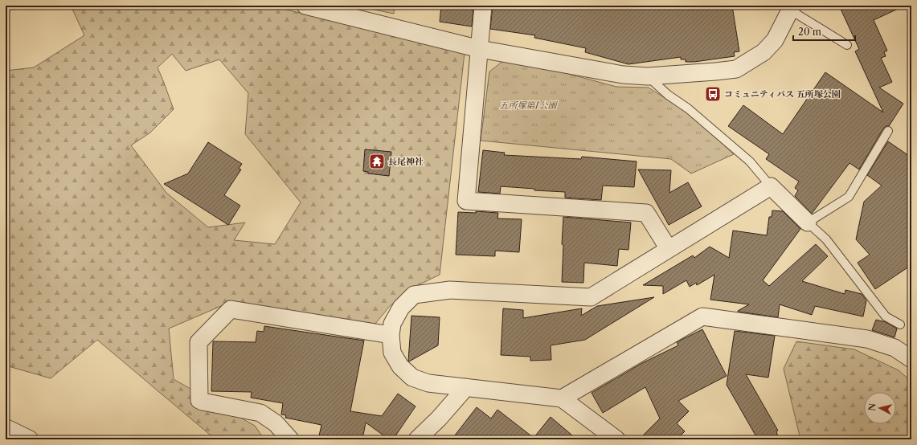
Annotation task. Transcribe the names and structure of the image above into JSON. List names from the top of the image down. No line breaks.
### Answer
{"parks":["五所塚第1公園"],"places":{"bus stop":["コミュニティバス 五所塚公園"],"temple":["長尾神社"]},"scale_bar":"20 m","north":"left"}
